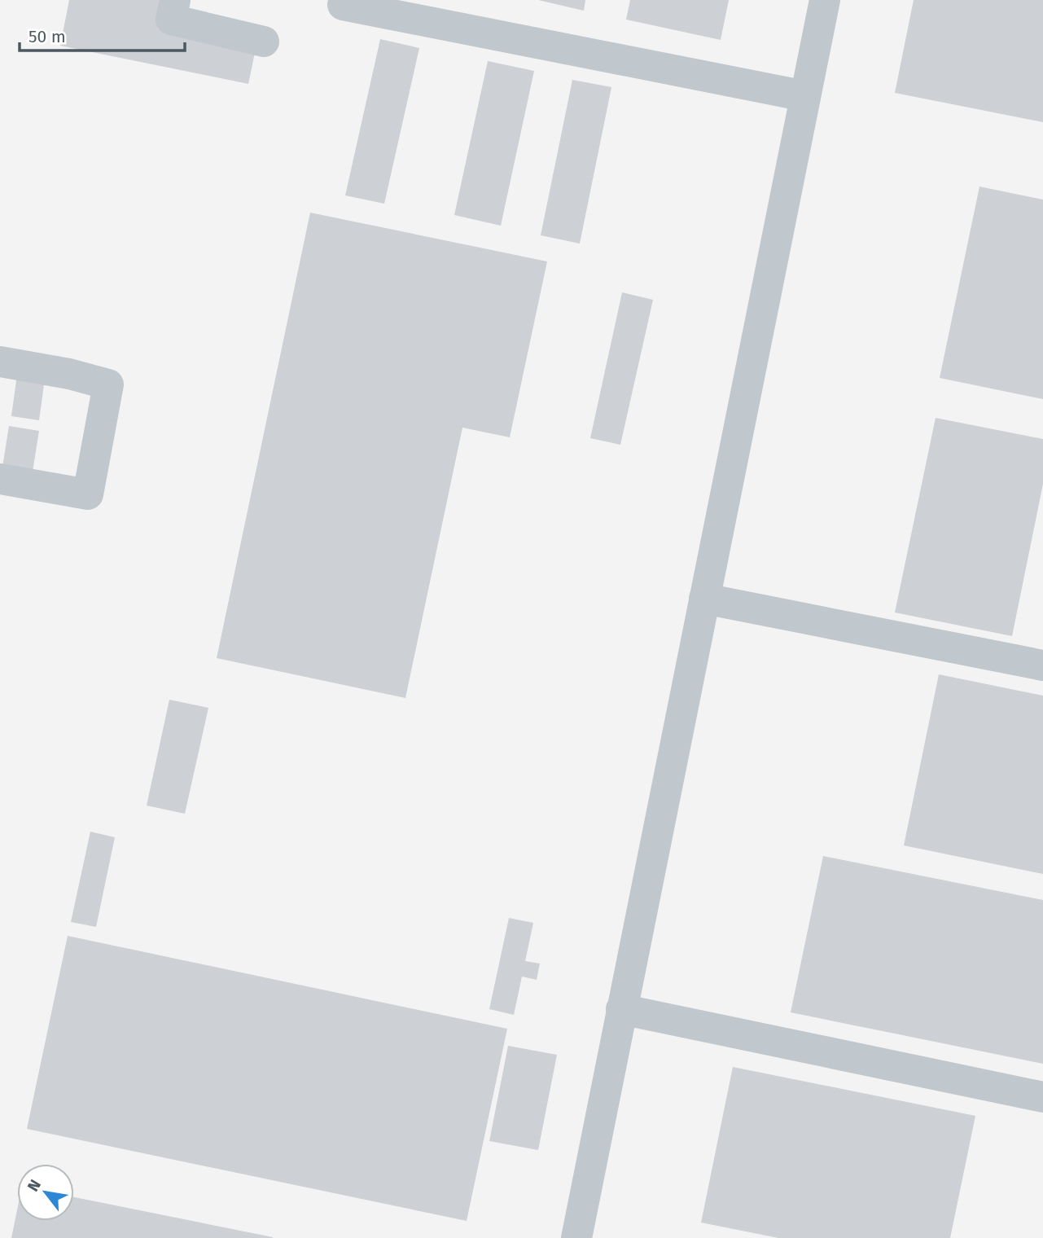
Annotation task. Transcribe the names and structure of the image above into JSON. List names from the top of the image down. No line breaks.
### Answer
{"scale_bar":"50 m","north":"top left"}
